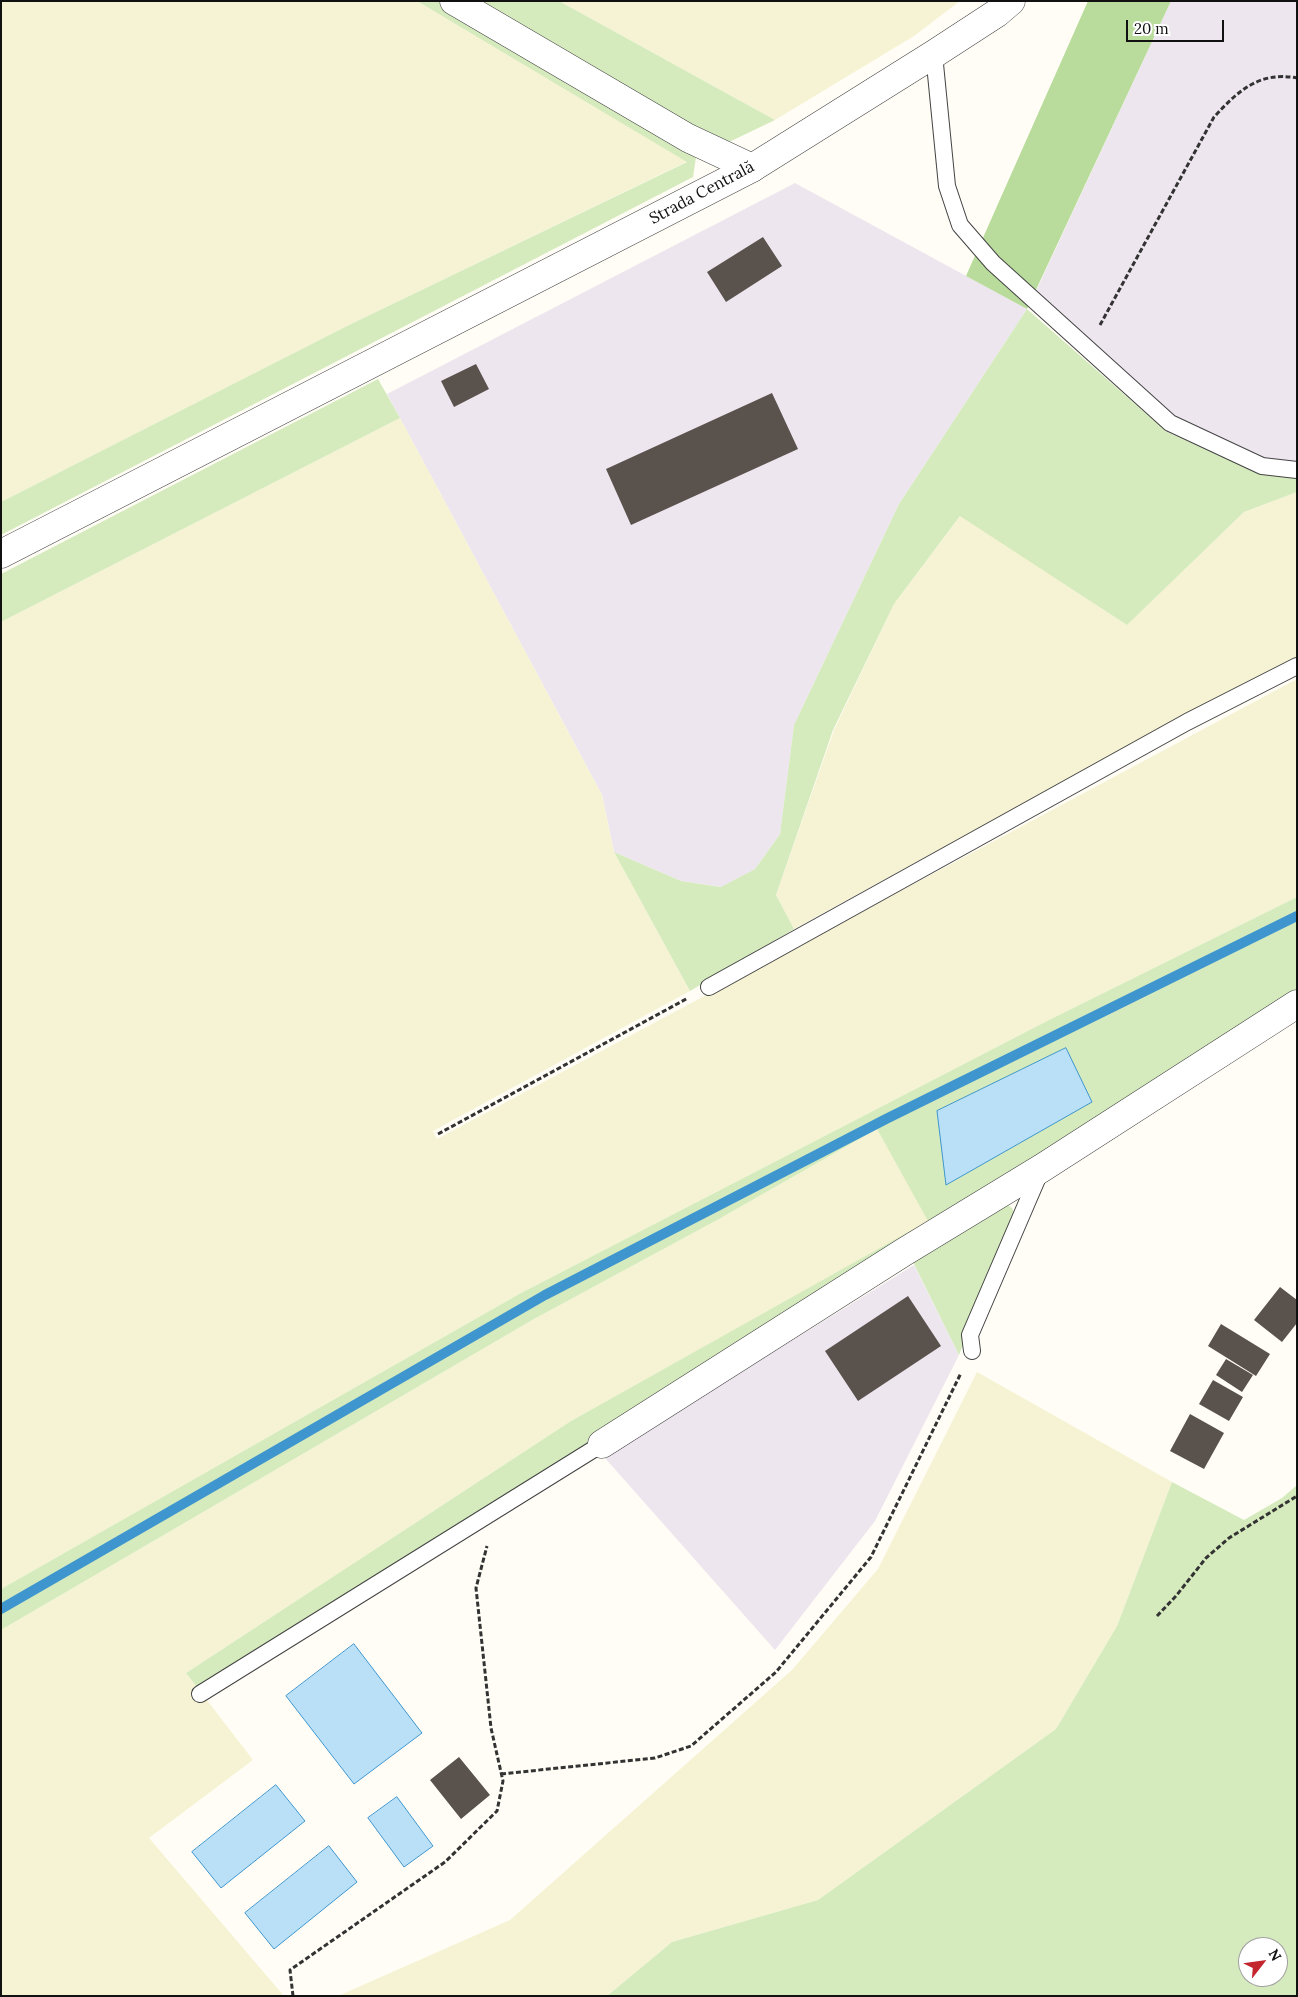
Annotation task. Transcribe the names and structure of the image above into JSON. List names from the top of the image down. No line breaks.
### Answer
{"streets":{"street":["Strada Centrală"]},"scale_bar":"20 m","north":"top right"}
